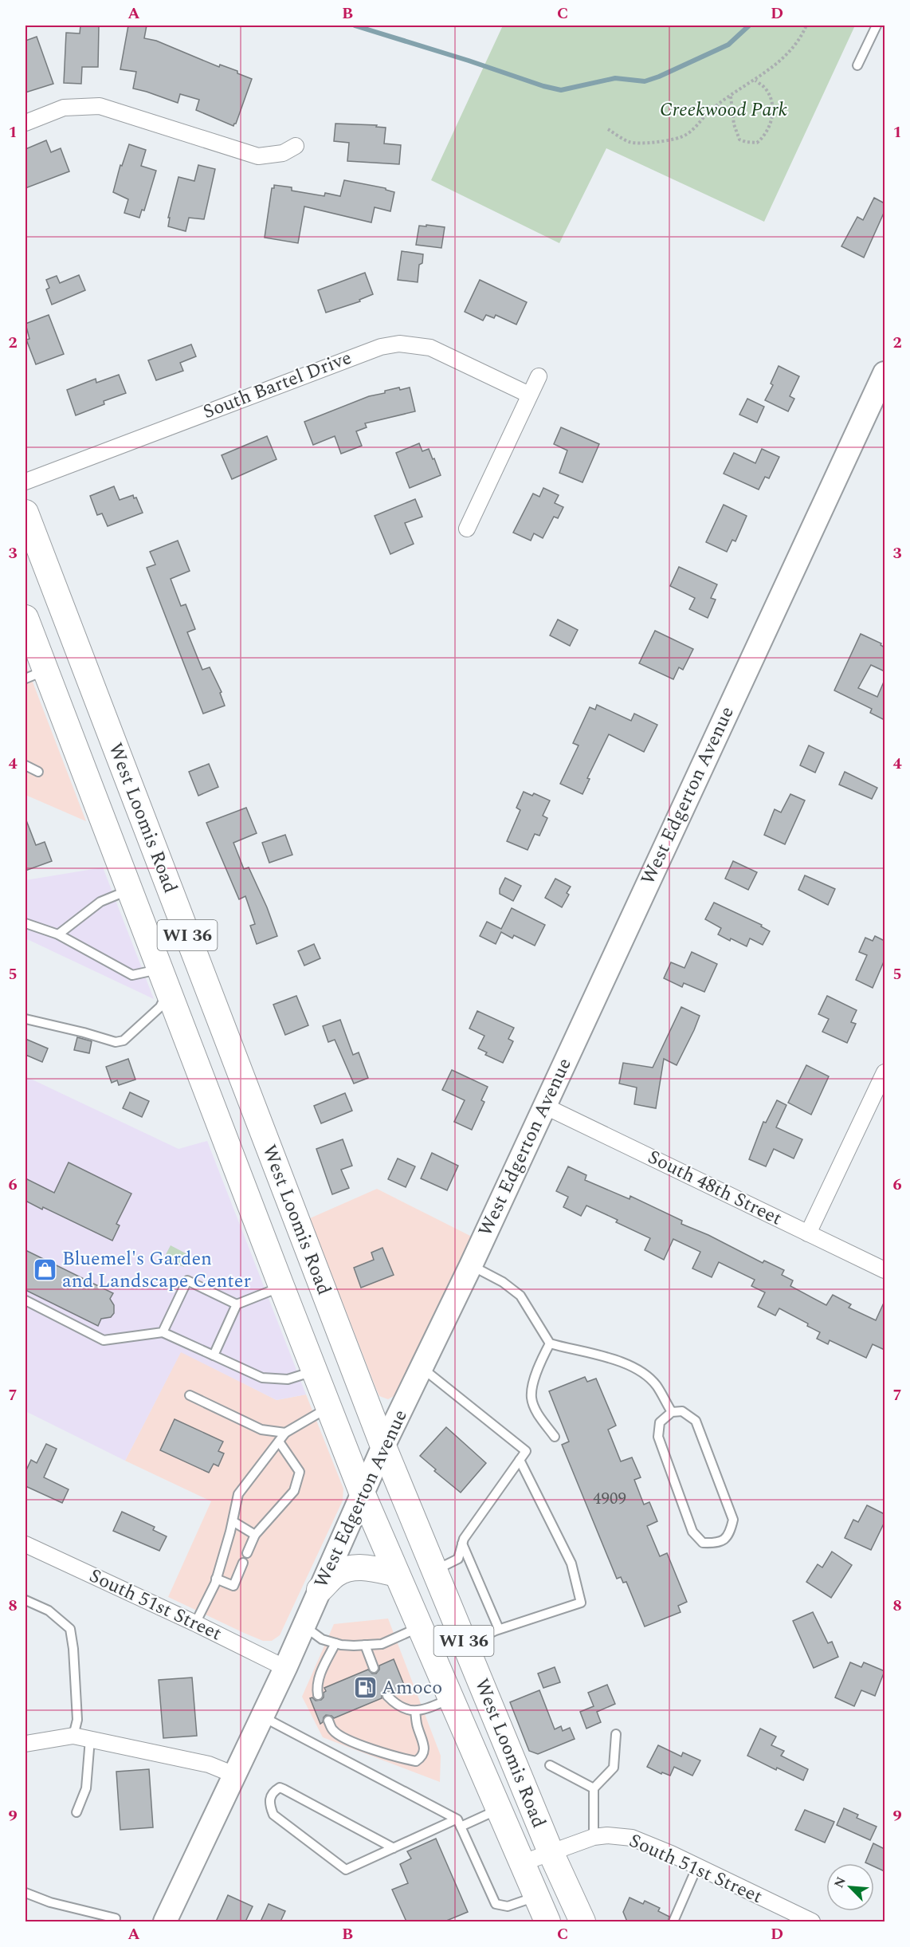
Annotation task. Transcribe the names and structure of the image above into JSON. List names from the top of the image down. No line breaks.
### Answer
{"streets":{"main road":["West Loomis Road","WI 36"],"street":["South Bartel Drive","West Edgerton Avenue","South 48th Street","South 51st Street"]},"crossings":[["West Edgerton Avenue","West Loomis Road"],["West Edgerton Avenue","South 48th Street"],["West Edgerton Avenue","South 51st Street"],["West Loomis Road","South 51st Street"]],"parks":["Creekwood Park"],"places":{"shop":["Bluemel's Garden and Landscape Center"],"fuel station":["Amoco"]},"house_numbers":["4909"],"north":"top left","grid":{"columns":["A","B","C","D"],"rows":["1","2","3","4","5","6","7","8","9"]}}
